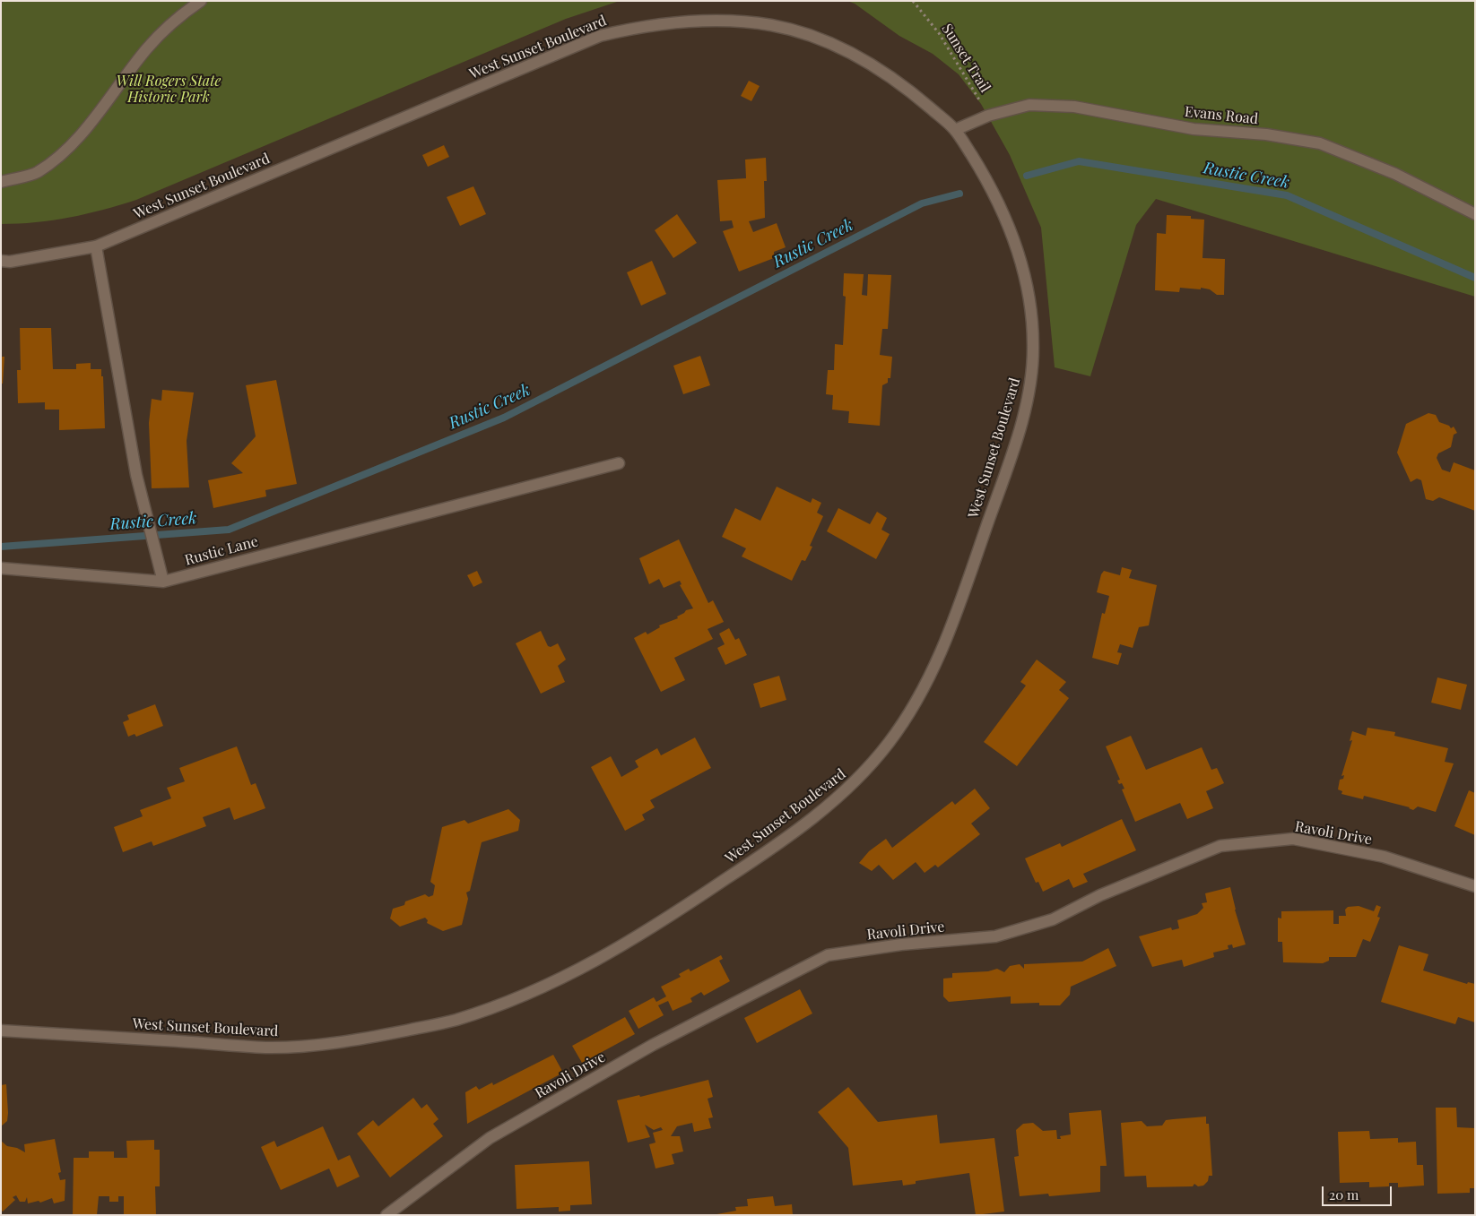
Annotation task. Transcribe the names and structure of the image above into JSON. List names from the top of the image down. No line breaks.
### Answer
{"streets":{"street":["West Sunset Boulevard","Evans Road","Rustic Lane","Ravoli Drive"],"path":["Sunset Trail"]},"crossings":[["West Sunset Boulevard","Evans Road"]],"water":["Rustic Creek"],"parks":["Will Rogers State Historic Park"],"scale_bar":"20 m"}
